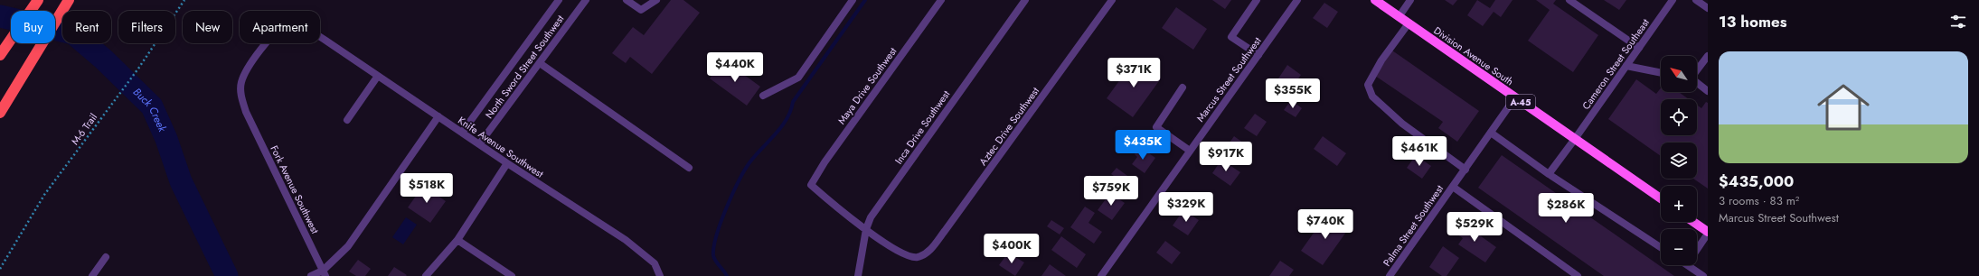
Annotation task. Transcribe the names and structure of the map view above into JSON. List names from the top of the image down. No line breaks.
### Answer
{"streets":{"main road":["Division Avenue South","A-45"],"street":["Cameron Street Southeast","North Sword Street Southwest","Marcus Street Southwest","Maya Drive Southwest","Aztec Drive Southwest","Inca Drive Southwest","Knife Avenue Southwest","Fork Avenue Southwest","Palma Street Southwest"],"path":["M-6 Trail"]},"crossings":[["Division Avenue South","Cameron Street Southeast"],["Division Avenue South","Palma Street Southwest"],["North Sword Street Southwest","Knife Avenue Southwest"],["Maya Drive Southwest","Aztec Drive Southwest"],["Maya Drive Southwest","Inca Drive Southwest"],["Aztec Drive Southwest","Inca Drive Southwest"],["Knife Avenue Southwest","Fork Avenue Southwest"]],"water":["Buck Creek"],"north":"top left","page":{"heading":"13 homes","chip":["Buy","Rent","Filters","New","Apartment"],"list":[{"name":"$435,000","note":"3 rooms · 83 m² · Marcus Street Southwest"}],"price":["$440K","$371K","$355K","$435K","$461K","$917K","$518K","$759K","$329K","$286K","$740K","$529K","$400K"],"map_buttons":["+","−"]}}
